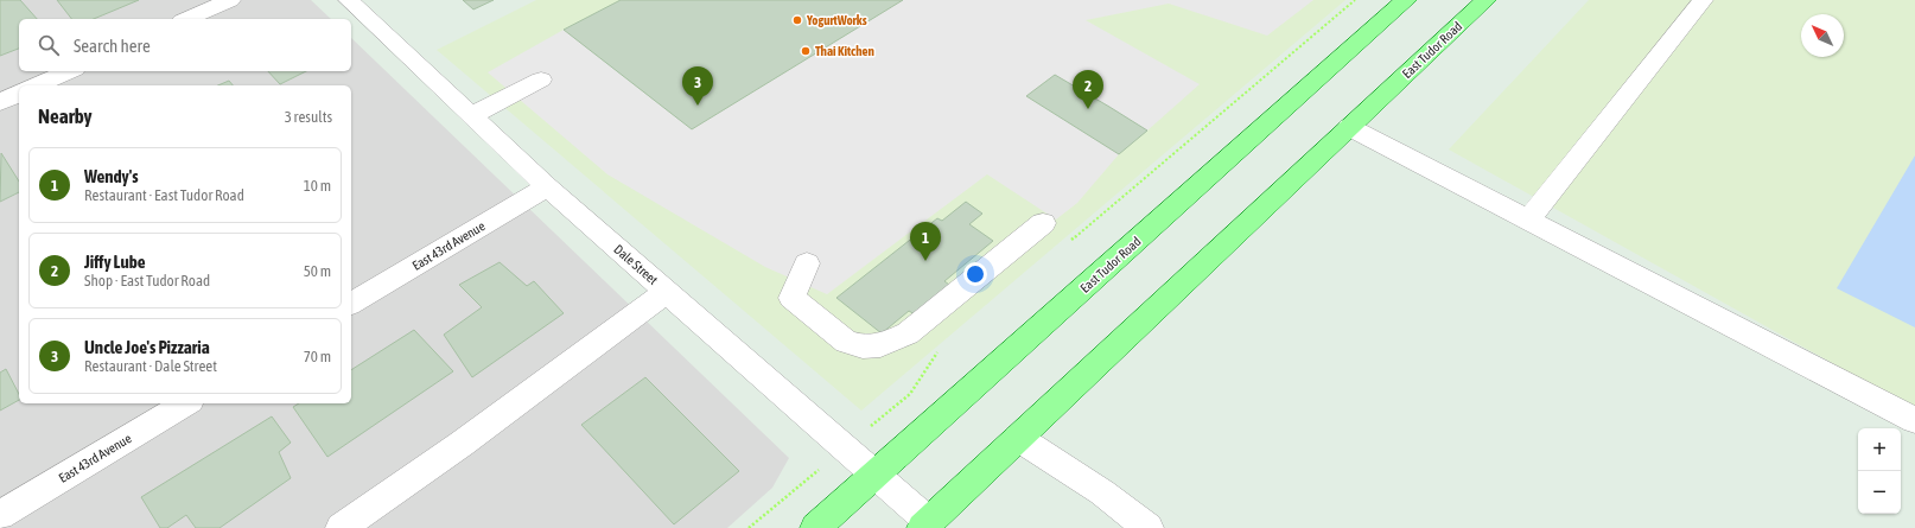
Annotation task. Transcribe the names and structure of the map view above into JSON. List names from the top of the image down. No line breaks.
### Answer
{"streets":{"main road":["East Tudor Road"],"street":["East 43rd Avenue","Dale Street"]},"crossings":[["East Tudor Road","Dale Street"],["East 43rd Avenue","Dale Street"]],"places":["YogurtWorks","Thai Kitchen"],"north":"top left","page":{"search":"Search here","pins":["3","2","1"],"heading":["Nearby","3 results"],"list":[{"mark":"1","name":"Wendy's","note":"Restaurant · East Tudor Road","value":"10 m"},{"mark":"2","name":"Jiffy Lube","note":"Shop · East Tudor Road","value":"50 m"},{"mark":"3","name":"Uncle Joe's Pizzaria","note":"Restaurant · Dale Street","value":"70 m"}],"map_buttons":["+","−"]}}
